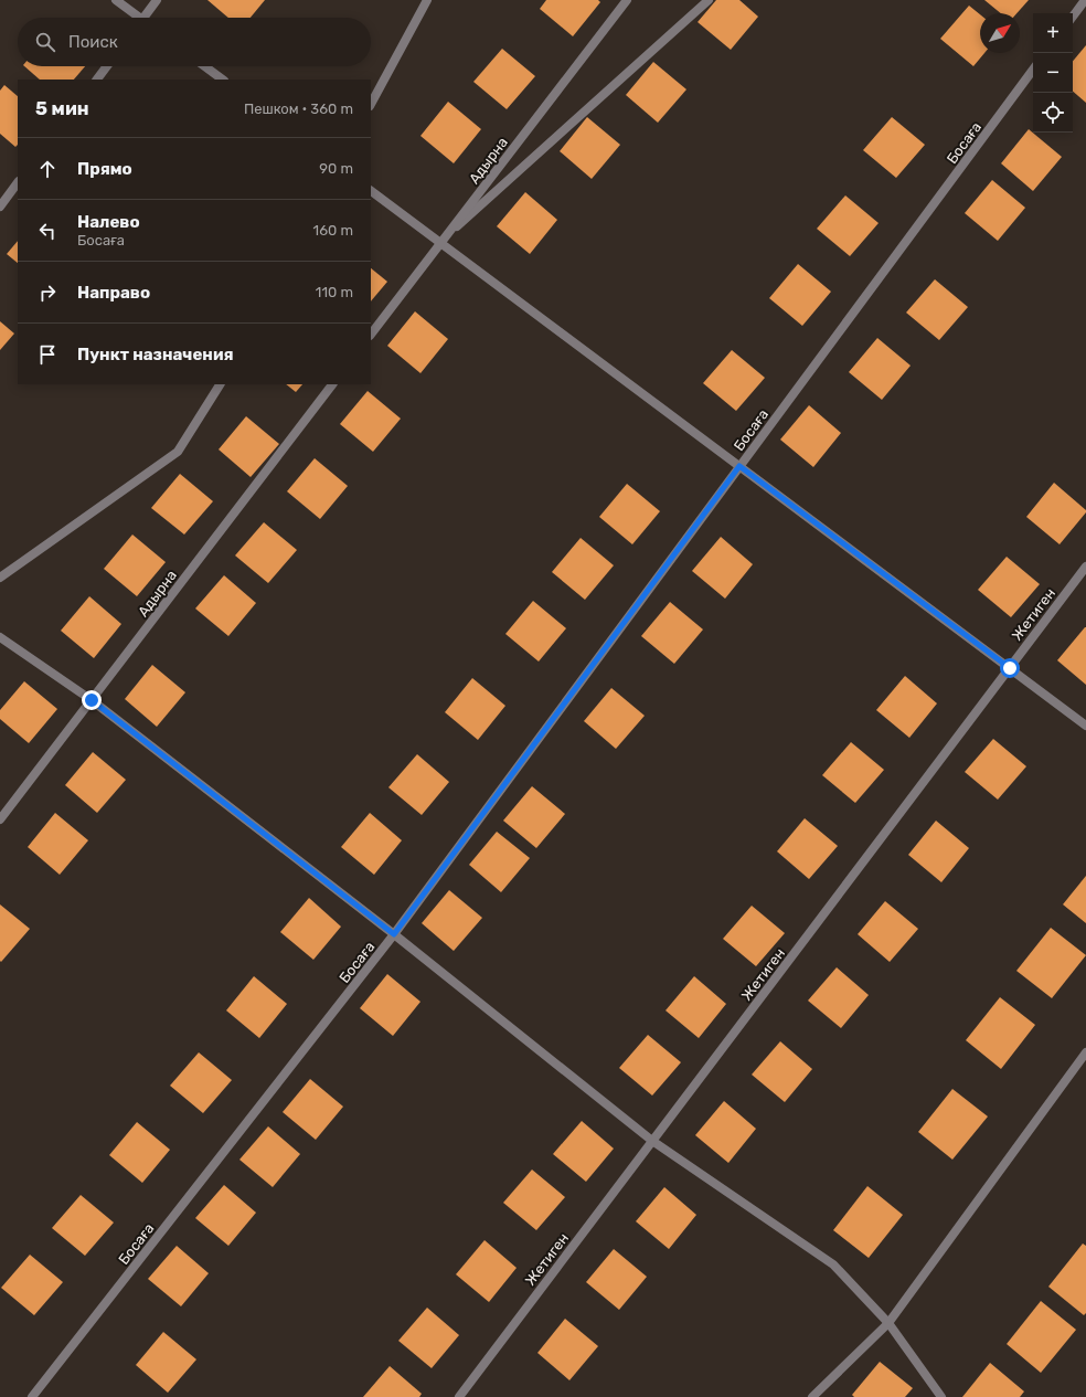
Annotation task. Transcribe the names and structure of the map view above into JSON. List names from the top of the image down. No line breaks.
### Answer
{"streets":{"street":["Босаға","Адырна","Жетиген"]},"north":"top right","page":{"map_buttons":["+","−"],"search":"Поиск","heading":["5 мин","Пешком · 360 m"],"list":[["Прямо","90 m"],["Налево","Босаға","160 m"],["Направо","110 m"],"Пункт назначения"]}}
